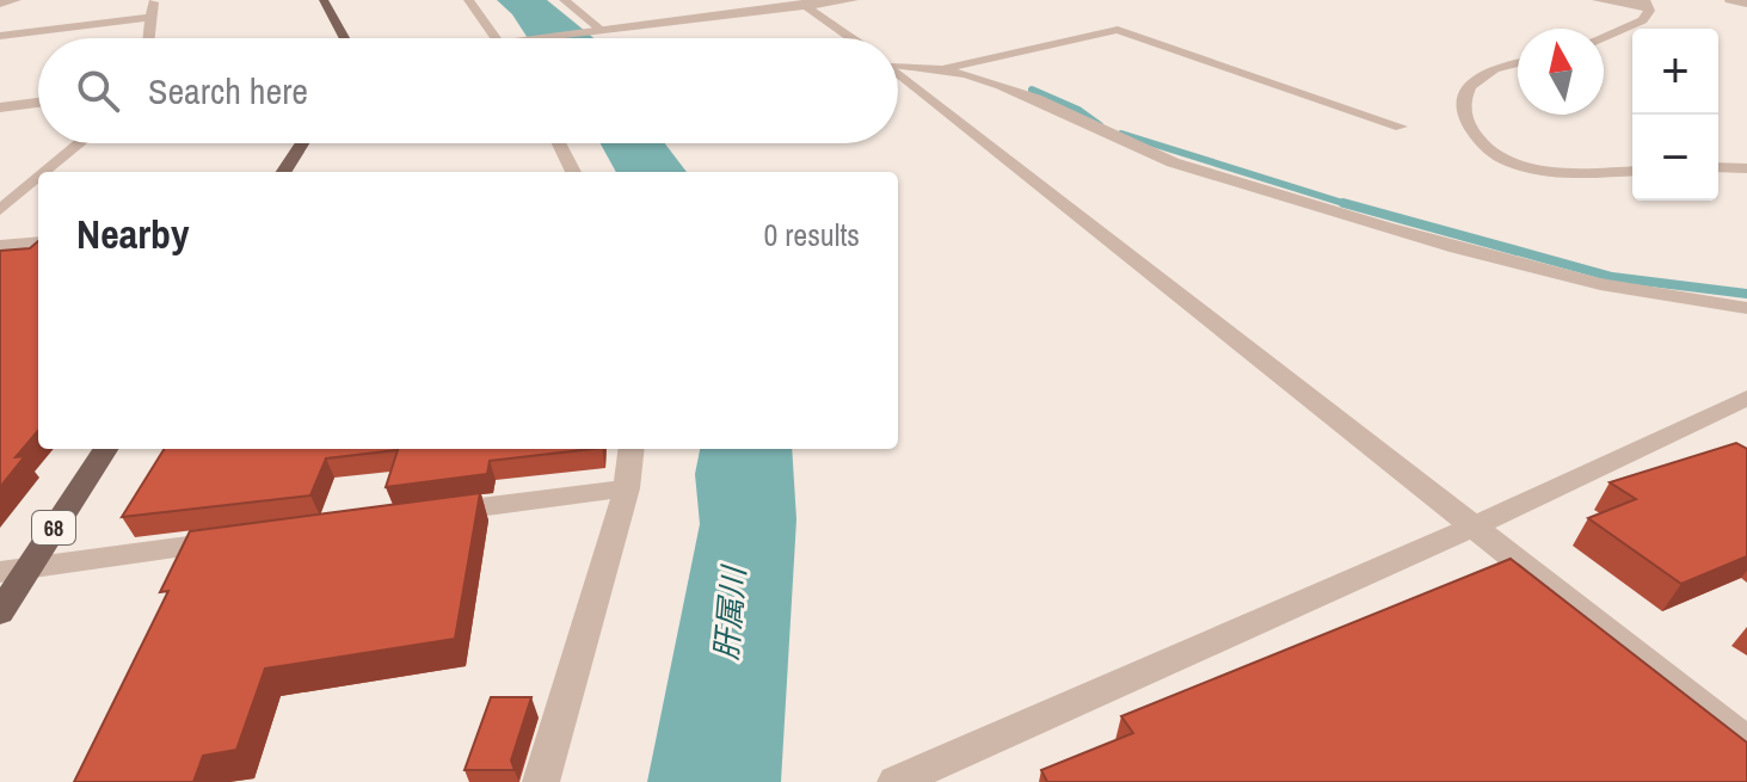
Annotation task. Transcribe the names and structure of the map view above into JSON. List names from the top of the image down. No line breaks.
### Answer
{"streets":{"main road":["68"]},"water":["肝属川"],"north":"top","page":{"map_buttons":["+","−"],"search":"Search here","heading":["Nearby","0 results"]}}
